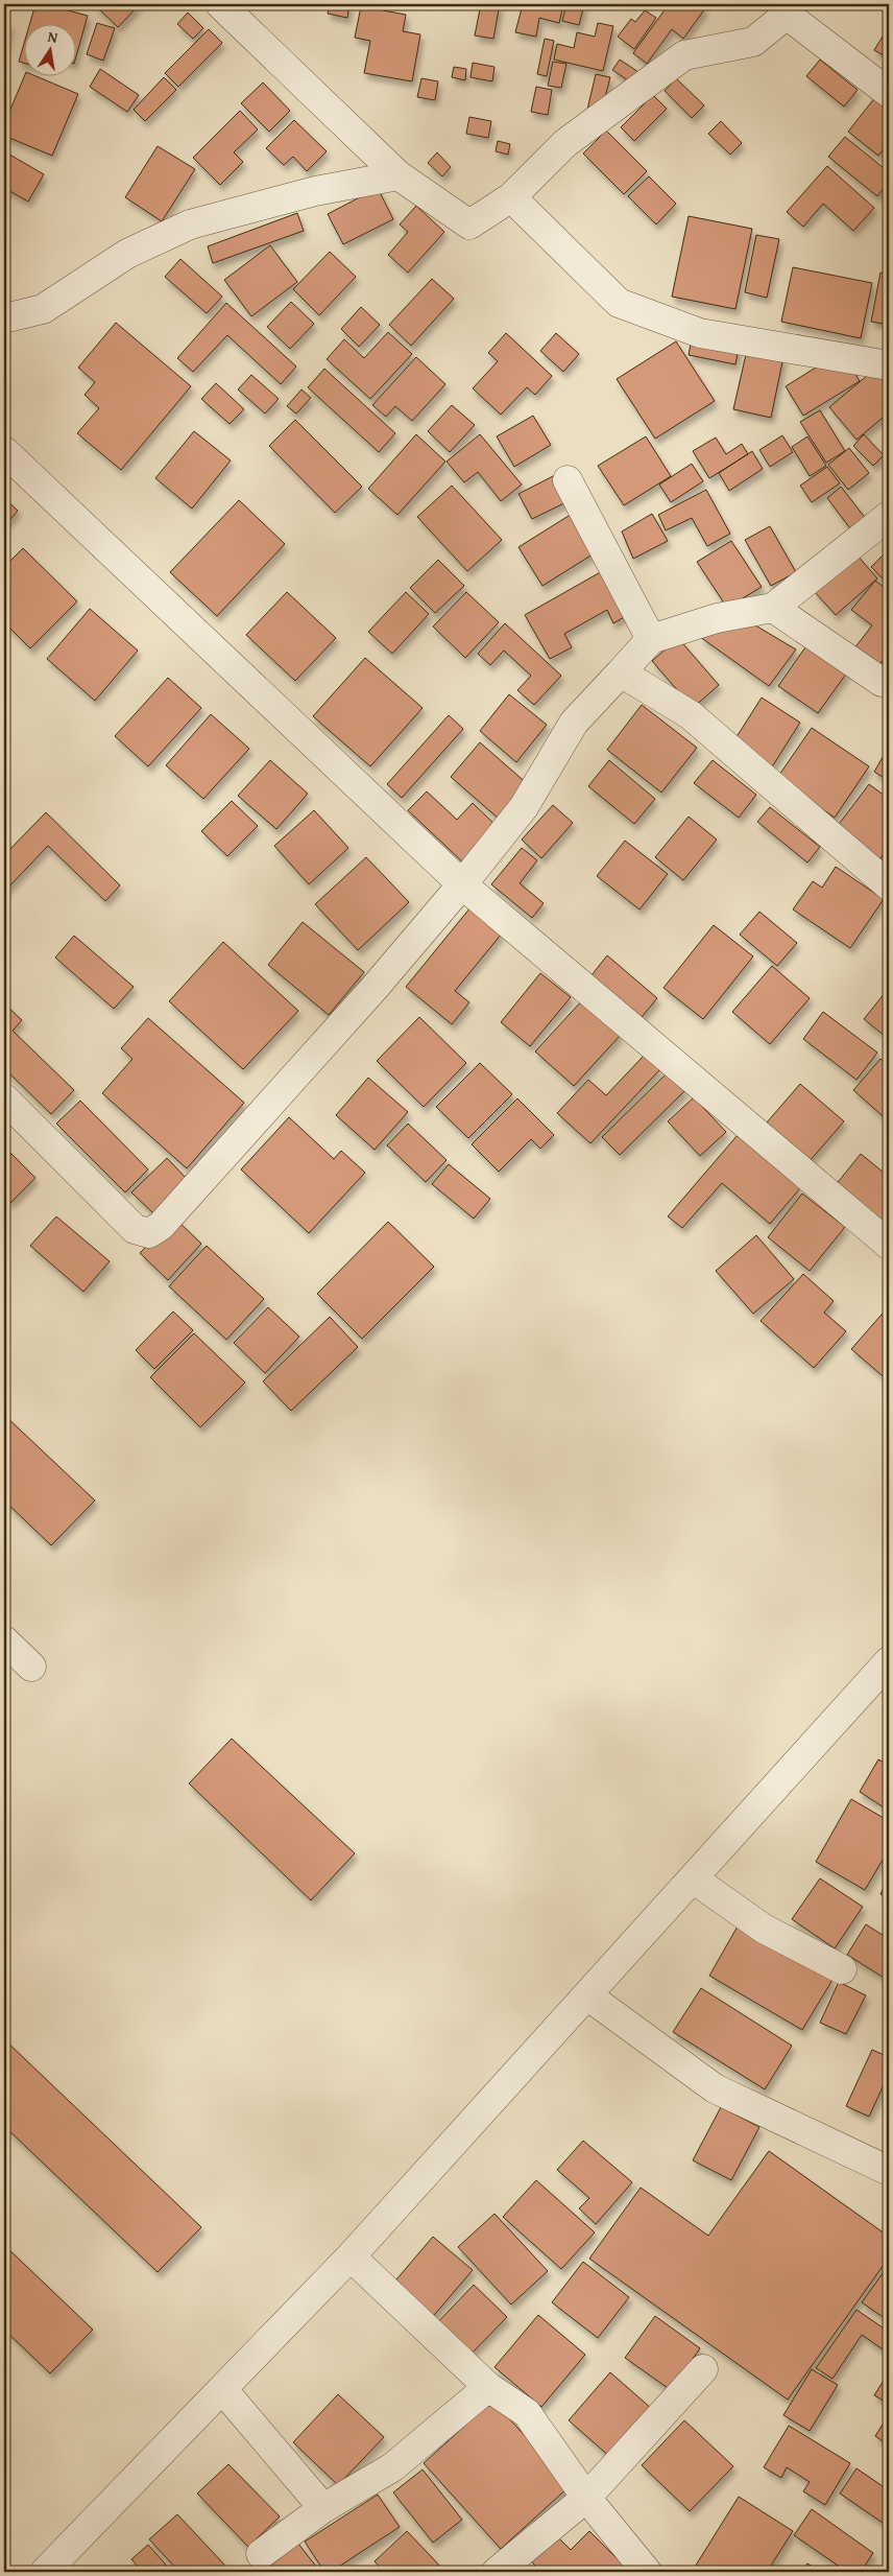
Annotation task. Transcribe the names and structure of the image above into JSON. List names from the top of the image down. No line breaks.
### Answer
{"north":"top"}
